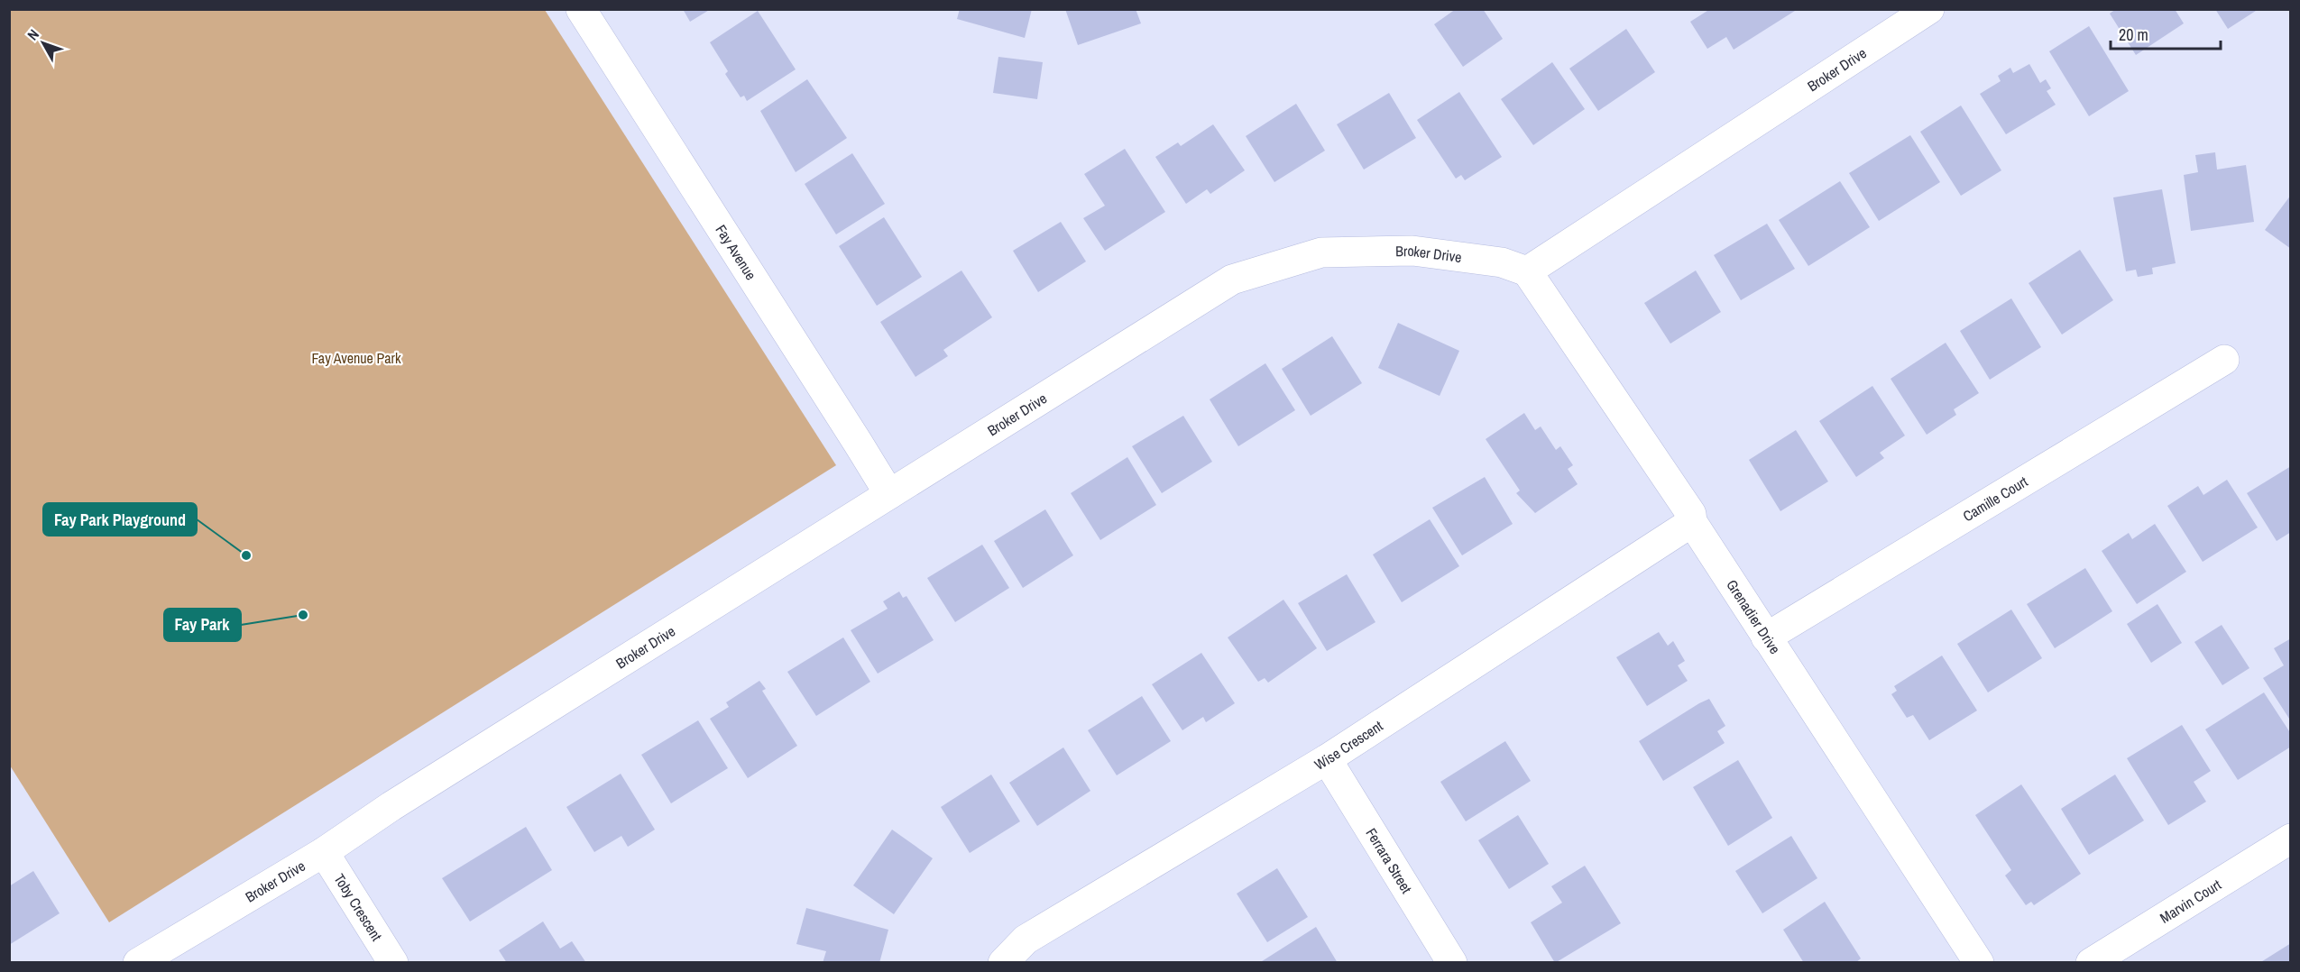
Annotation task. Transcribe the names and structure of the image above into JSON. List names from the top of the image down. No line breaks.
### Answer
{"streets":{"street":["Broker Drive","Fay Avenue","Camille Court","Grenadier Drive","Wise Crescent","Ferrara Street","Marvin Court","Toby Crescent"]},"crossings":[["Broker Drive","Fay Avenue"],["Broker Drive","Grenadier Drive"],["Broker Drive","Toby Crescent"],["Camille Court","Grenadier Drive"],["Grenadier Drive","Wise Crescent"],["Wise Crescent","Ferrara Street"]],"parks":["Fay Avenue Park"],"places":["Fay Park Playground","Fay Park"],"scale_bar":"20 m","north":"top left"}
